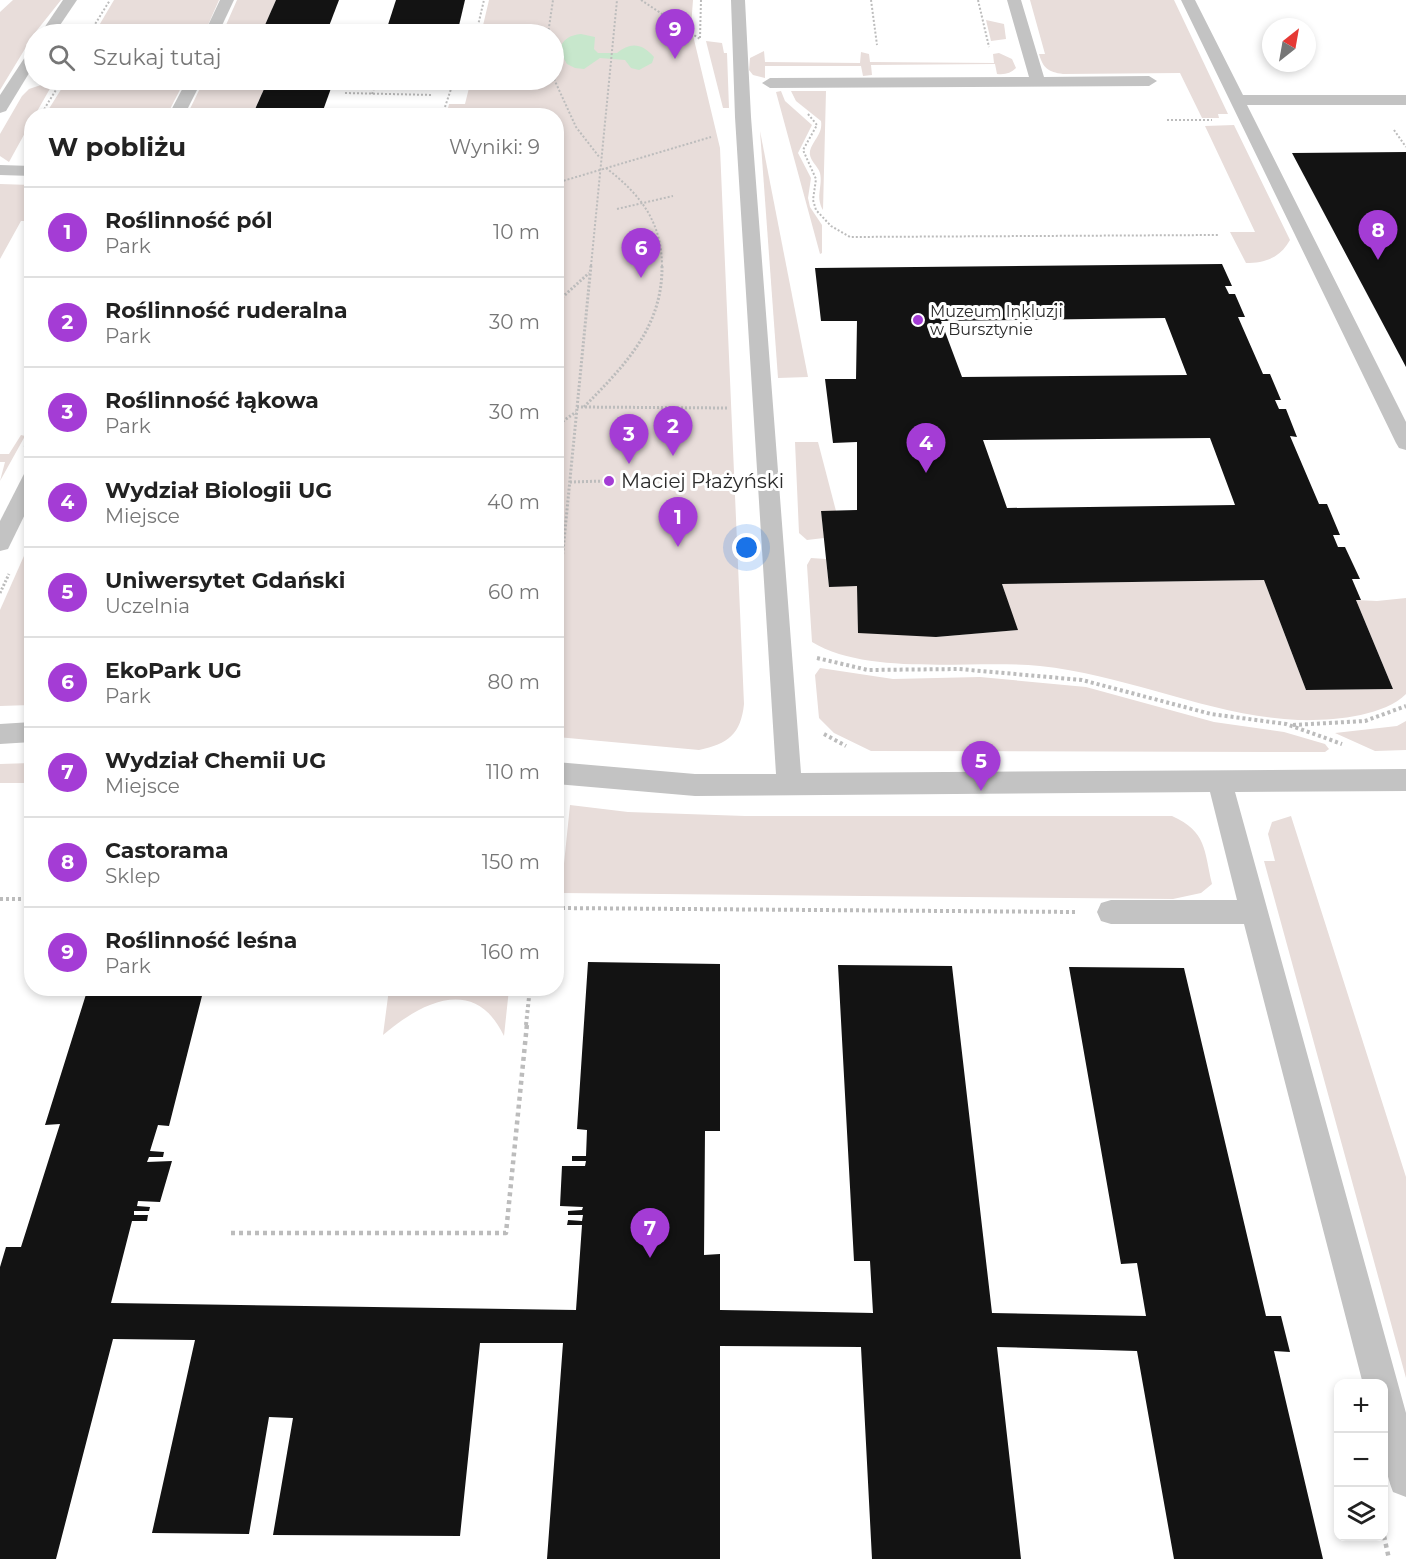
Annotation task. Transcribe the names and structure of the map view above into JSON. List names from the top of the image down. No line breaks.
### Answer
{"places":["Muzeum Inkluzji w Bursztynie","Maciej Płażyński"],"north":"top right","page":{"pins":["9","8","6","2","3","4","1","5","7"],"search":"Szukaj tutaj","heading":["W pobliżu","Wyniki: 9"],"list":[{"mark":"1","name":"Roślinność pól","note":"Park","value":"10 m"},{"mark":"2","name":"Roślinność ruderalna","note":"Park","value":"30 m"},{"mark":"3","name":"Roślinność łąkowa","note":"Park","value":"30 m"},{"mark":"4","name":"Wydział Biologii UG","note":"Miejsce","value":"40 m"},{"mark":"5","name":"Uniwersytet Gdański","note":"Uczelnia","value":"60 m"},{"mark":"6","name":"EkoPark UG","note":"Park","value":"80 m"},{"mark":"7","name":"Wydział Chemii UG","note":"Miejsce","value":"110 m"},{"mark":"8","name":"Castorama","note":"Sklep","value":"150 m"},{"mark":"9","name":"Roślinność leśna","note":"Park","value":"160 m"}],"map_buttons":["+","−"]}}
